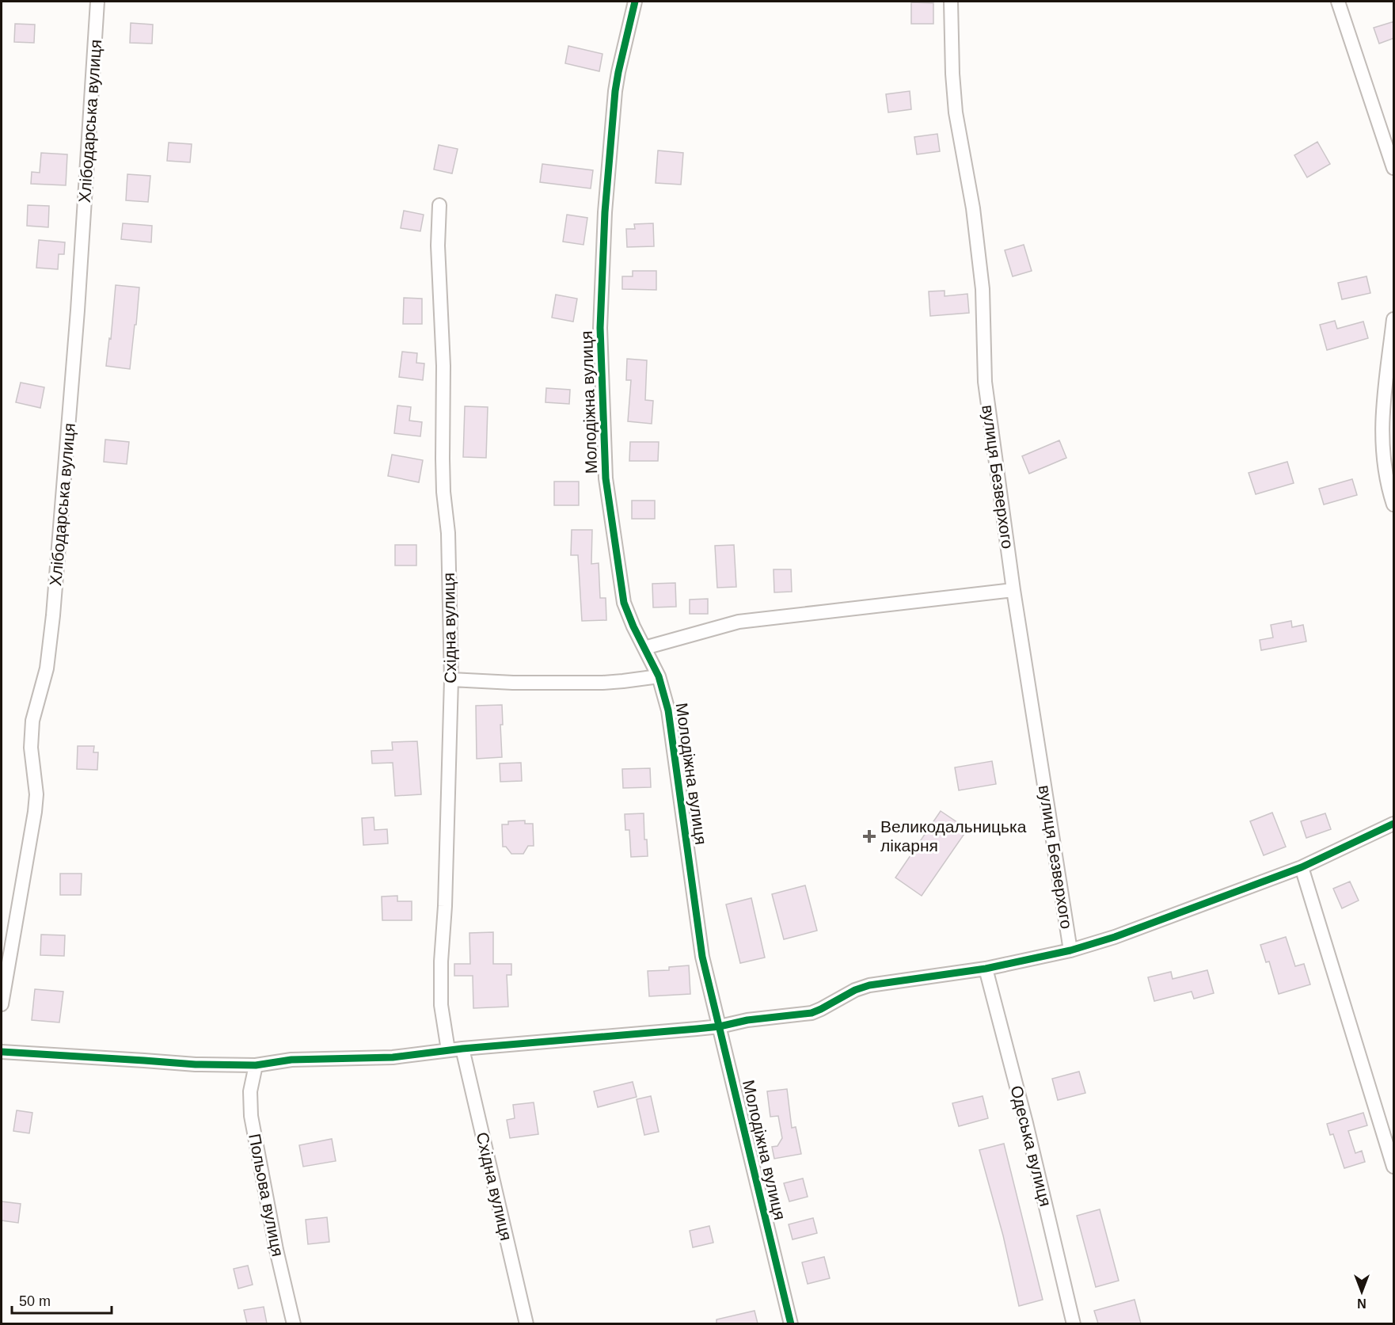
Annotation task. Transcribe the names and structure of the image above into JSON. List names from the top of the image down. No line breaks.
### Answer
{"streets":{"street":["Хлібодарська вулиця","Молодіжна вулиця","вулиця Безверхого","Східна вулиця","Одеська вулиця","Польова вулиця"]},"places":{"health":["Великодальницька лікарня"]},"scale_bar":"50 m","north":"bottom"}
